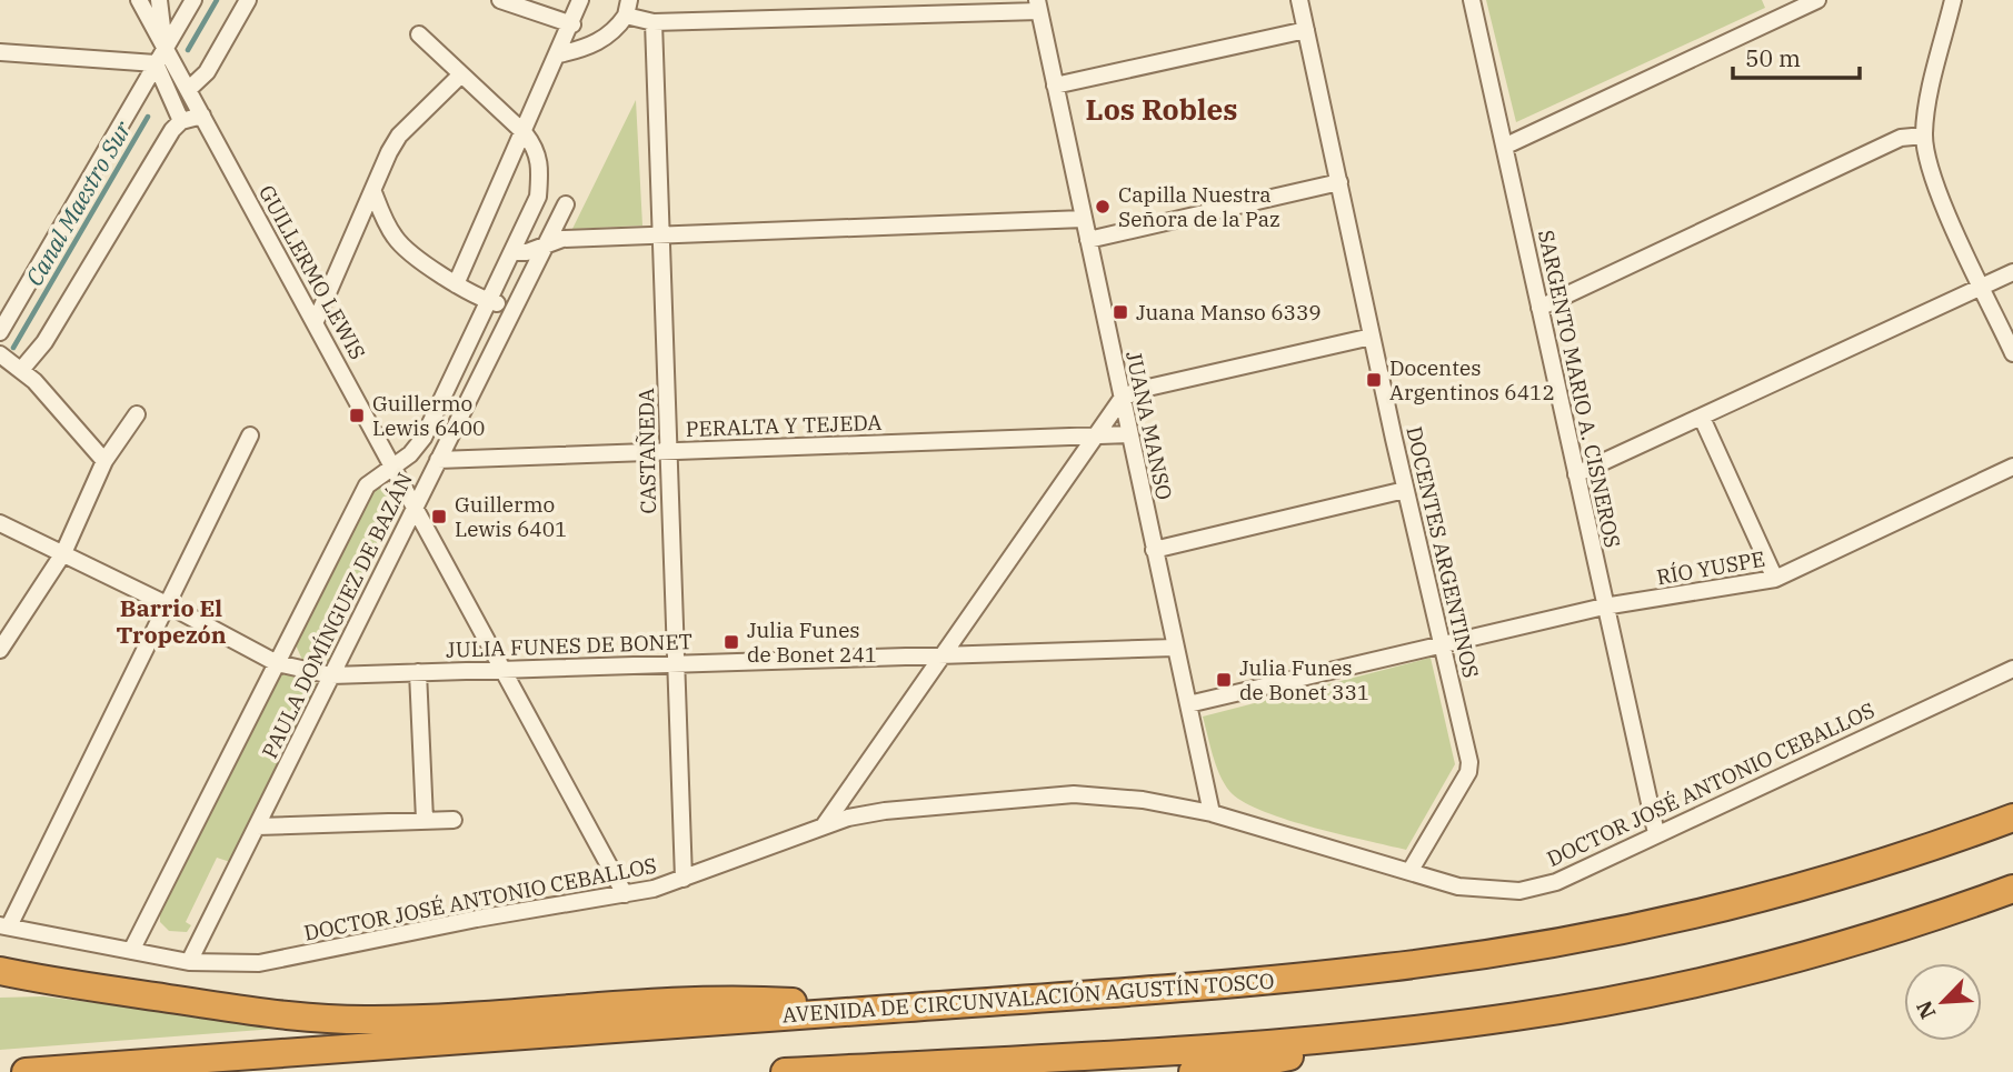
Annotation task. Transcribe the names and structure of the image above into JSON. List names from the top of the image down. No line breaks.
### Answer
{"streets":{"highway":["AVENIDA DE CIRCUNVALACIÓN AGUSTÍN TOSCO"],"street":["GUILLERMO LEWIS","SARGENTO MARIO A. CISNEROS","PERALTA Y TEJEDA","JUANA MANSO","CASTAÑEDA","DOCENTES ARGENTINOS","RÍO YUSPE","PAULA DOMÍNGUEZ DE BAZÁN","JULIA FUNES DE BONET","DOCTOR JOSÉ ANTONIO CEBALLOS"]},"crossings":[["GUILLERMO LEWIS","PAULA DOMÍNGUEZ DE BAZÁN"],["GUILLERMO LEWIS","JULIA FUNES DE BONET"],["GUILLERMO LEWIS","DOCTOR JOSÉ ANTONIO CEBALLOS"],["SARGENTO MARIO A. CISNEROS","RÍO YUSPE"],["SARGENTO MARIO A. CISNEROS","DOCTOR JOSÉ ANTONIO CEBALLOS"],["PERALTA Y TEJEDA","JUANA MANSO"],["PERALTA Y TEJEDA","CASTAÑEDA"],["PERALTA Y TEJEDA","PAULA DOMÍNGUEZ DE BAZÁN"],["JUANA MANSO","JULIA FUNES DE BONET"],["JUANA MANSO","DOCTOR JOSÉ ANTONIO CEBALLOS"],["CASTAÑEDA","JULIA FUNES DE BONET"],["CASTAÑEDA","DOCTOR JOSÉ ANTONIO CEBALLOS"],["DOCENTES ARGENTINOS","RÍO YUSPE"],["DOCENTES ARGENTINOS","DOCTOR JOSÉ ANTONIO CEBALLOS"],["PAULA DOMÍNGUEZ DE BAZÁN","JULIA FUNES DE BONET"],["PAULA DOMÍNGUEZ DE BAZÁN","DOCTOR JOSÉ ANTONIO CEBALLOS"]],"districts":["Los Robles","Barrio El Tropezón"],"water":["Canal Maestro Sur"],"places":{"other":["Capilla Nuestra Señora de la Paz"],"transit":["Juana Manso 6339","Docentes Argentinos 6412","Guillermo Lewis 6400","Guillermo Lewis 6401","Julia Funes de Bonet 241","Julia Funes de Bonet 331"]},"scale_bar":"50 m","north":"bottom left"}
